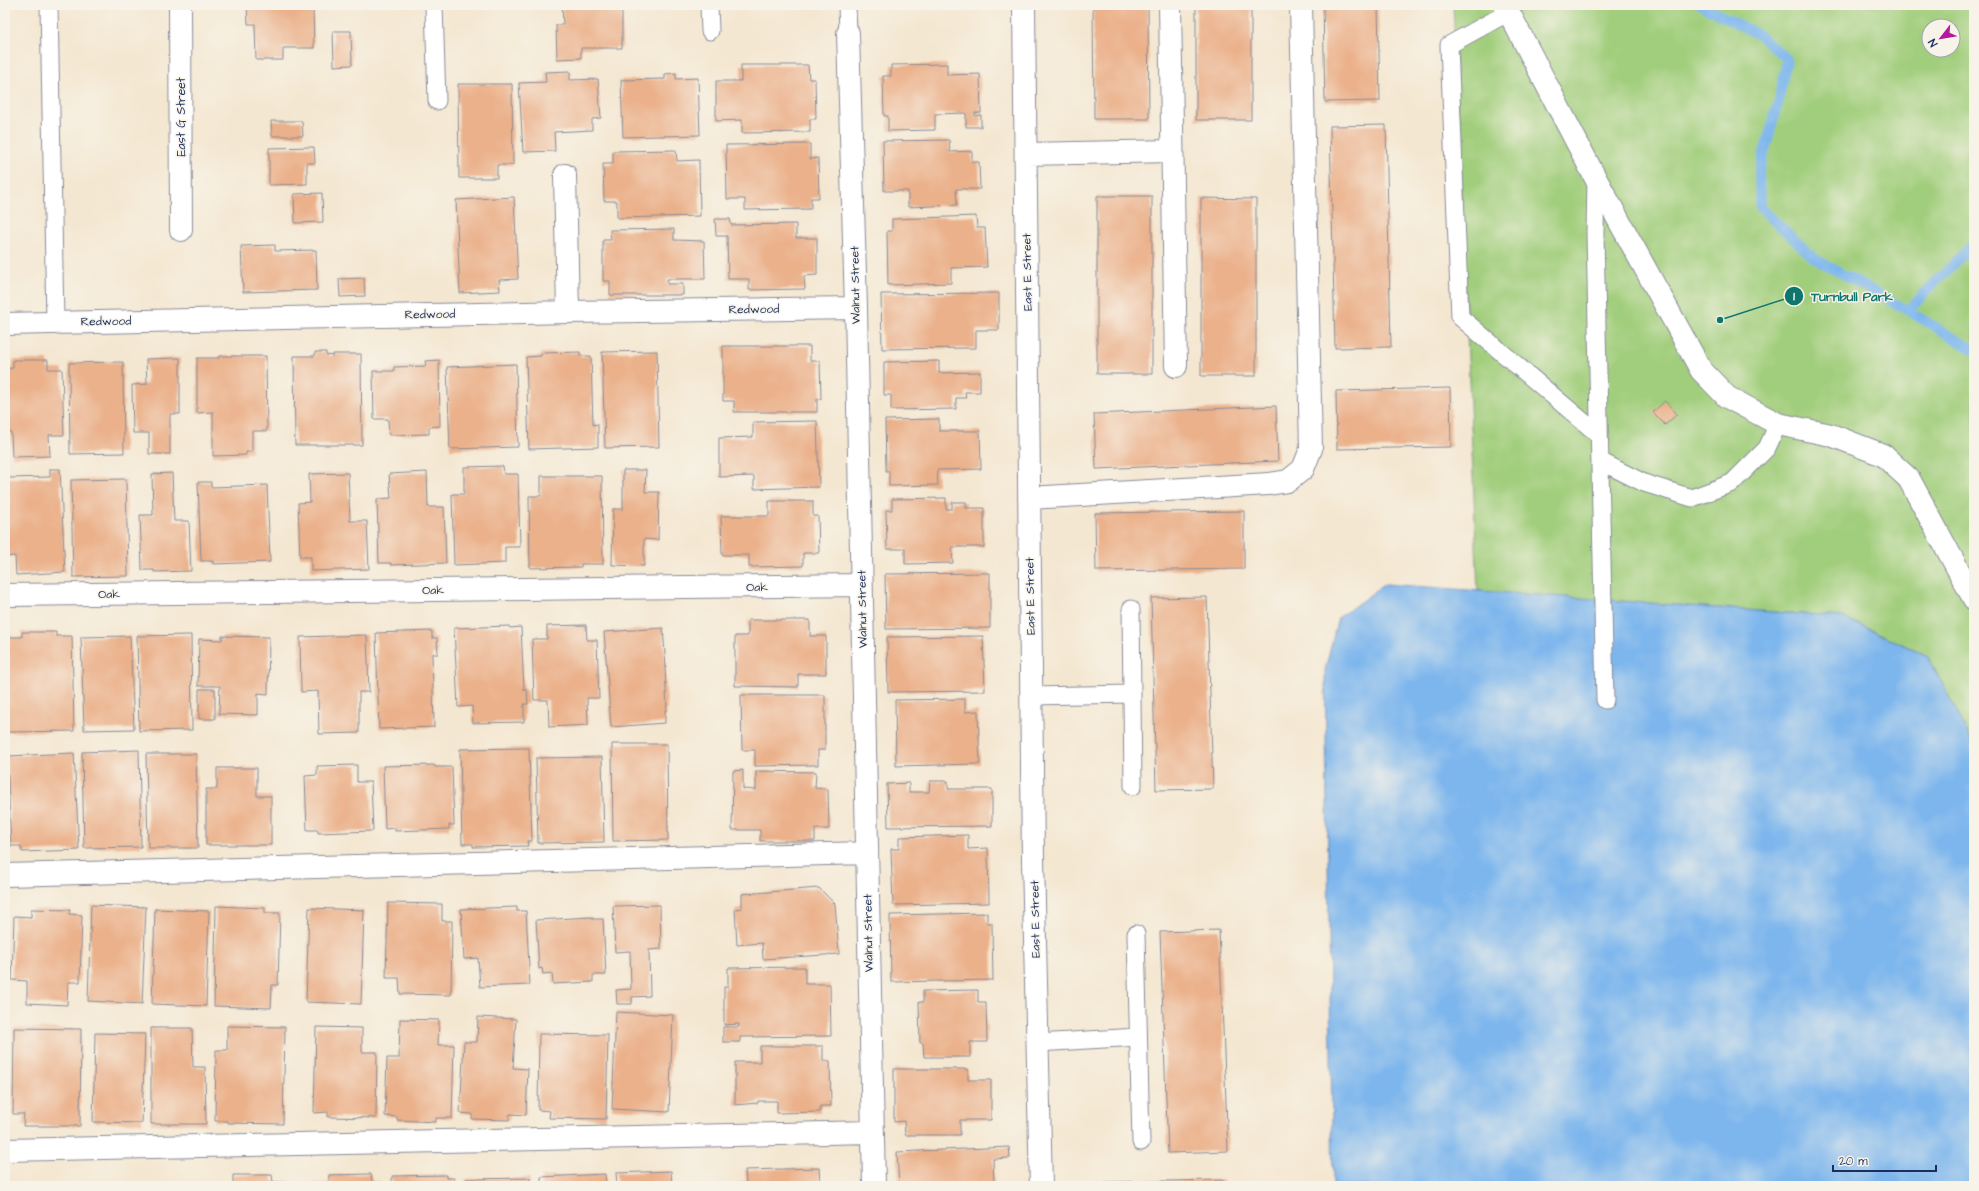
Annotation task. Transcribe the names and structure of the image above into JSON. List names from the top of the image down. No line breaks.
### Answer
{"streets":{"street":["East G Street","East E Street","Walnut Street","Redwood","Oak"]},"crossings":[["Walnut Street","Redwood"],["Walnut Street","Oak"]],"places":["Turnbull Park"],"scale_bar":"20 m","north":"bottom left"}
